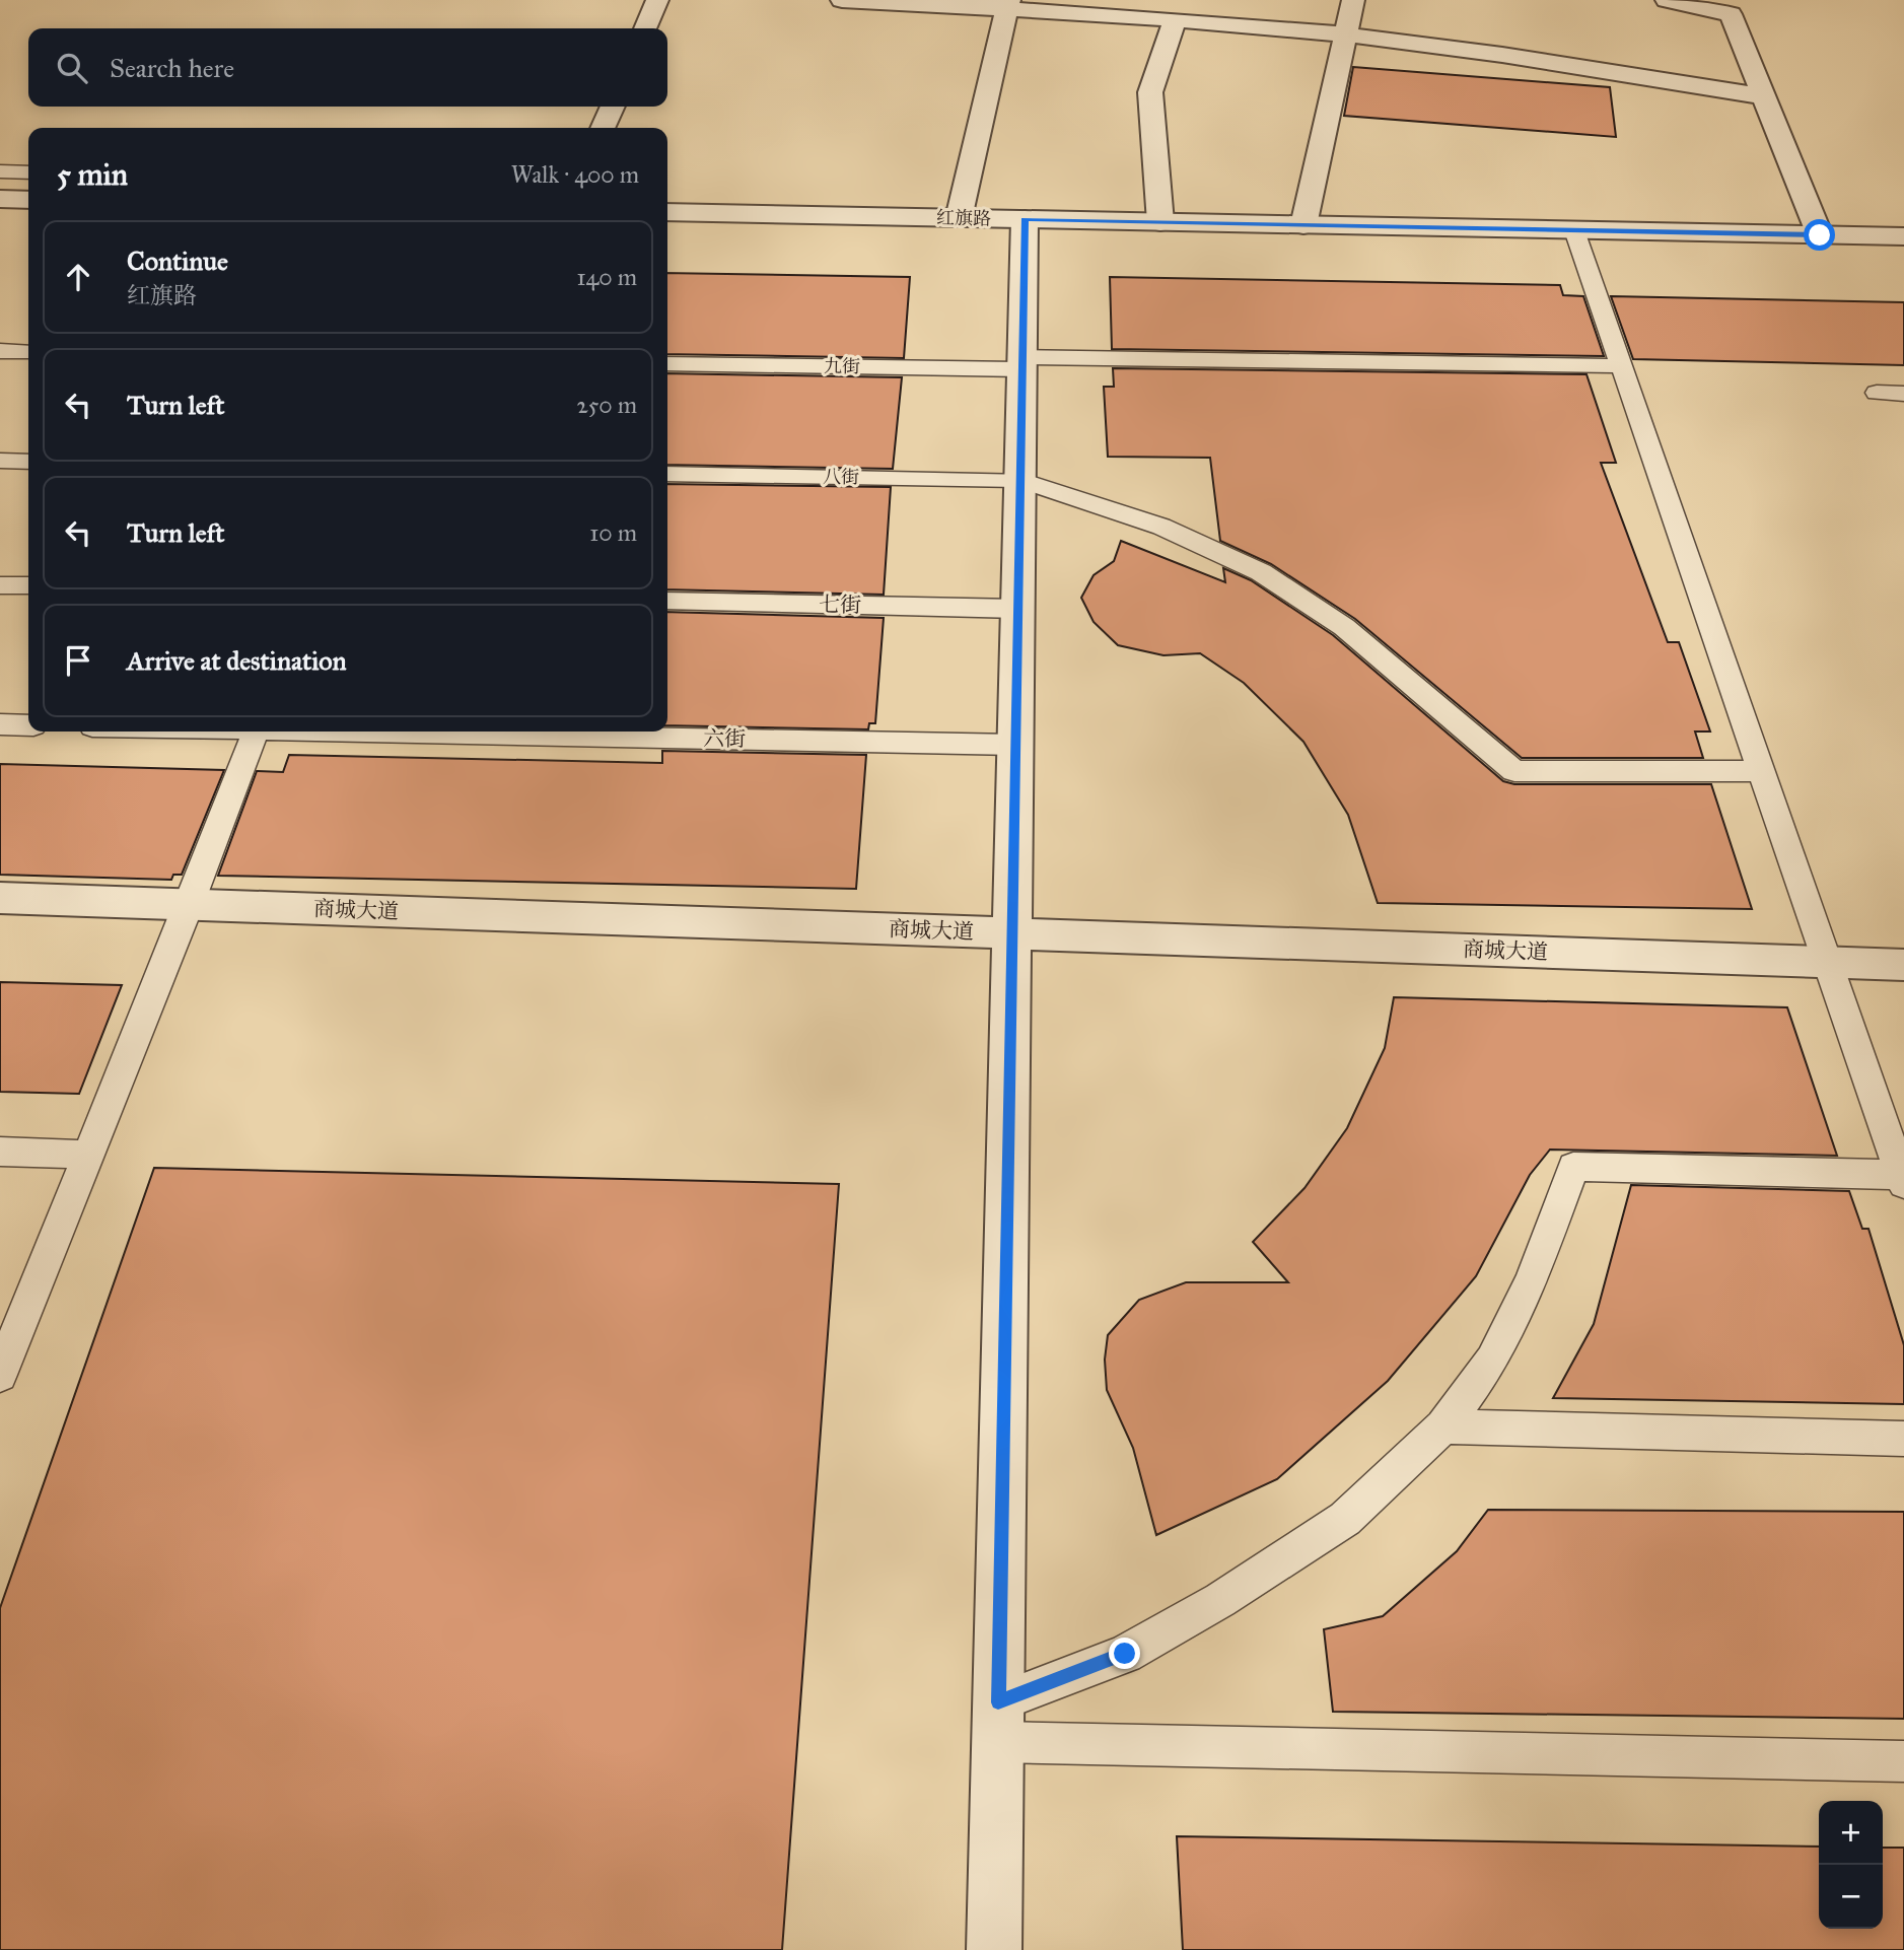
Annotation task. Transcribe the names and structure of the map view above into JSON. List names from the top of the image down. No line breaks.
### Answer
{"streets":{"street":["红旗路","商城大道"],"lane":["九街","八街","七街","六街"]},"page":{"search":"Search here","heading":["5 min","Walk · 400 m"],"list":[["Continue","红旗路","140 m"],["Turn left","250 m"],["Turn left","10 m"],"Arrive at destination"],"map_buttons":["+","−"]}}
